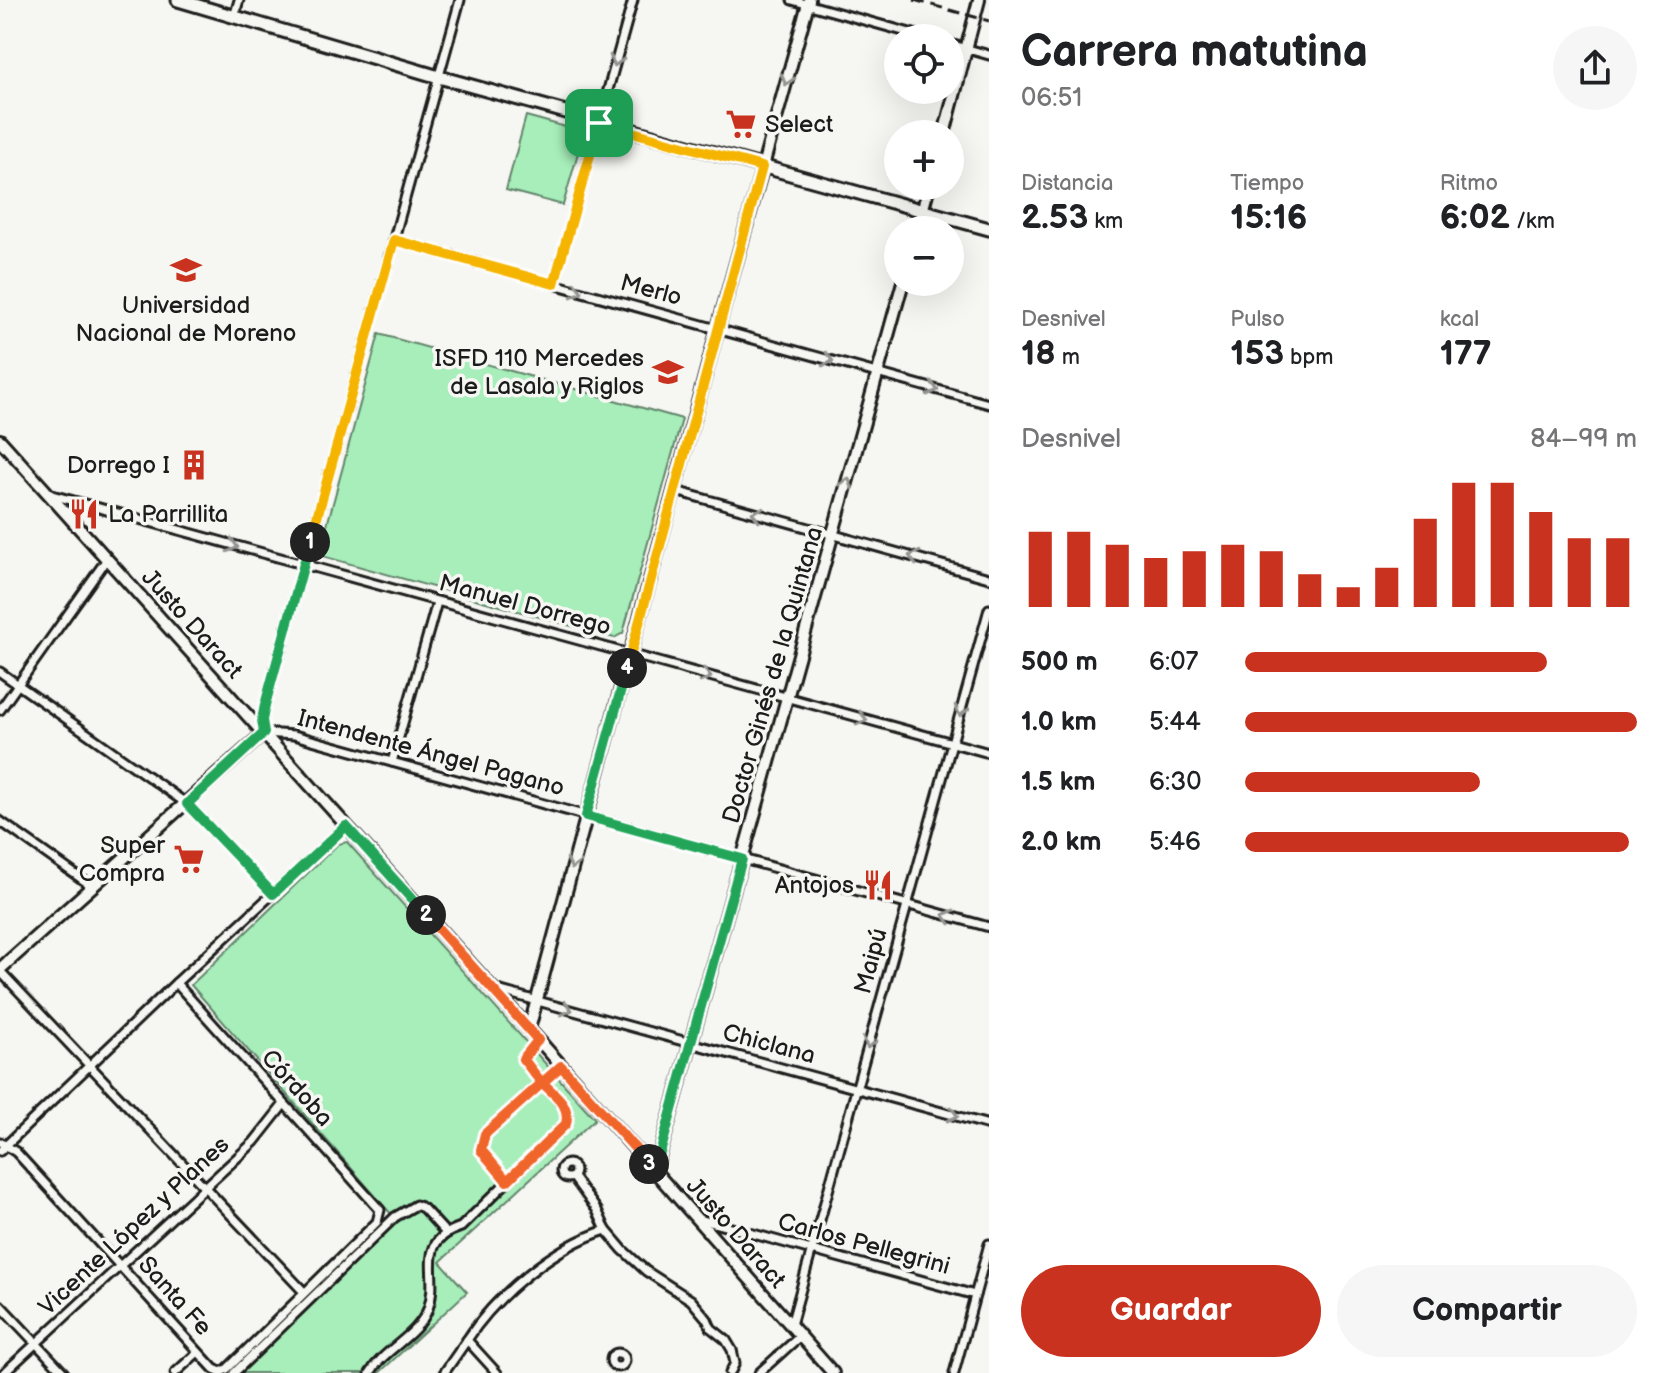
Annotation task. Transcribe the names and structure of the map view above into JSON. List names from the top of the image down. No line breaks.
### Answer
{"streets":{"street":["Merlo","Manuel Dorrego","Justo Daract","Doctor Ginés de la Quintana","Intendente Ángel Pagano","Maipú","Chiclana","Córdoba","Vicente López y Planes","Carlos Pellegrini","Santa Fe"]},"crossings":[["Merlo","Doctor Ginés de la Quintana"],["Manuel Dorrego","Justo Daract"],["Manuel Dorrego","Doctor Ginés de la Quintana"],["Manuel Dorrego","Maipú"],["Justo Daract","Doctor Ginés de la Quintana"],["Justo Daract","Intendente Ángel Pagano"],["Justo Daract","Maipú"],["Justo Daract","Chiclana"],["Justo Daract","Carlos Pellegrini"],["Doctor Ginés de la Quintana","Intendente Ángel Pagano"],["Doctor Ginés de la Quintana","Chiclana"],["Intendente Ángel Pagano","Maipú"],["Maipú","Chiclana"],["Maipú","Carlos Pellegrini"],["Córdoba","Vicente López y Planes"],["Vicente López y Planes","Santa Fe"]],"one_way":["Merlo","Manuel Dorrego","Maipú","Chiclana"],"places":{"supermarket":["Select","Super Compra"],"school or university":["Universidad Nacional de Moreno","ISFD 110 Mercedes de Lasala y Riglos"],"building":["Dorrego I"],"restaurant":["La Parrillita","Antojos"]},"page":{"heading":["Carrera matutina","06:51"],"map_buttons":["+","−"],"stats":[["Distancia","2.53 km"],["Tiempo","15:16"],["Ritmo","6:02 /km"],["Desnivel","18 m"],["Pulso","153 bpm"],["kcal","177"]],"chart":["Desnivel","84–99 m"],"pins":["1","4","2","3"],"list":[{"name":"500 m","note":"6:07"},{"name":"1.0 km","note":"5:44"},{"name":"1.5 km","note":"6:30"},{"name":"2.0 km","note":"5:46"}],"buttons":["Guardar","Compartir"]}}
